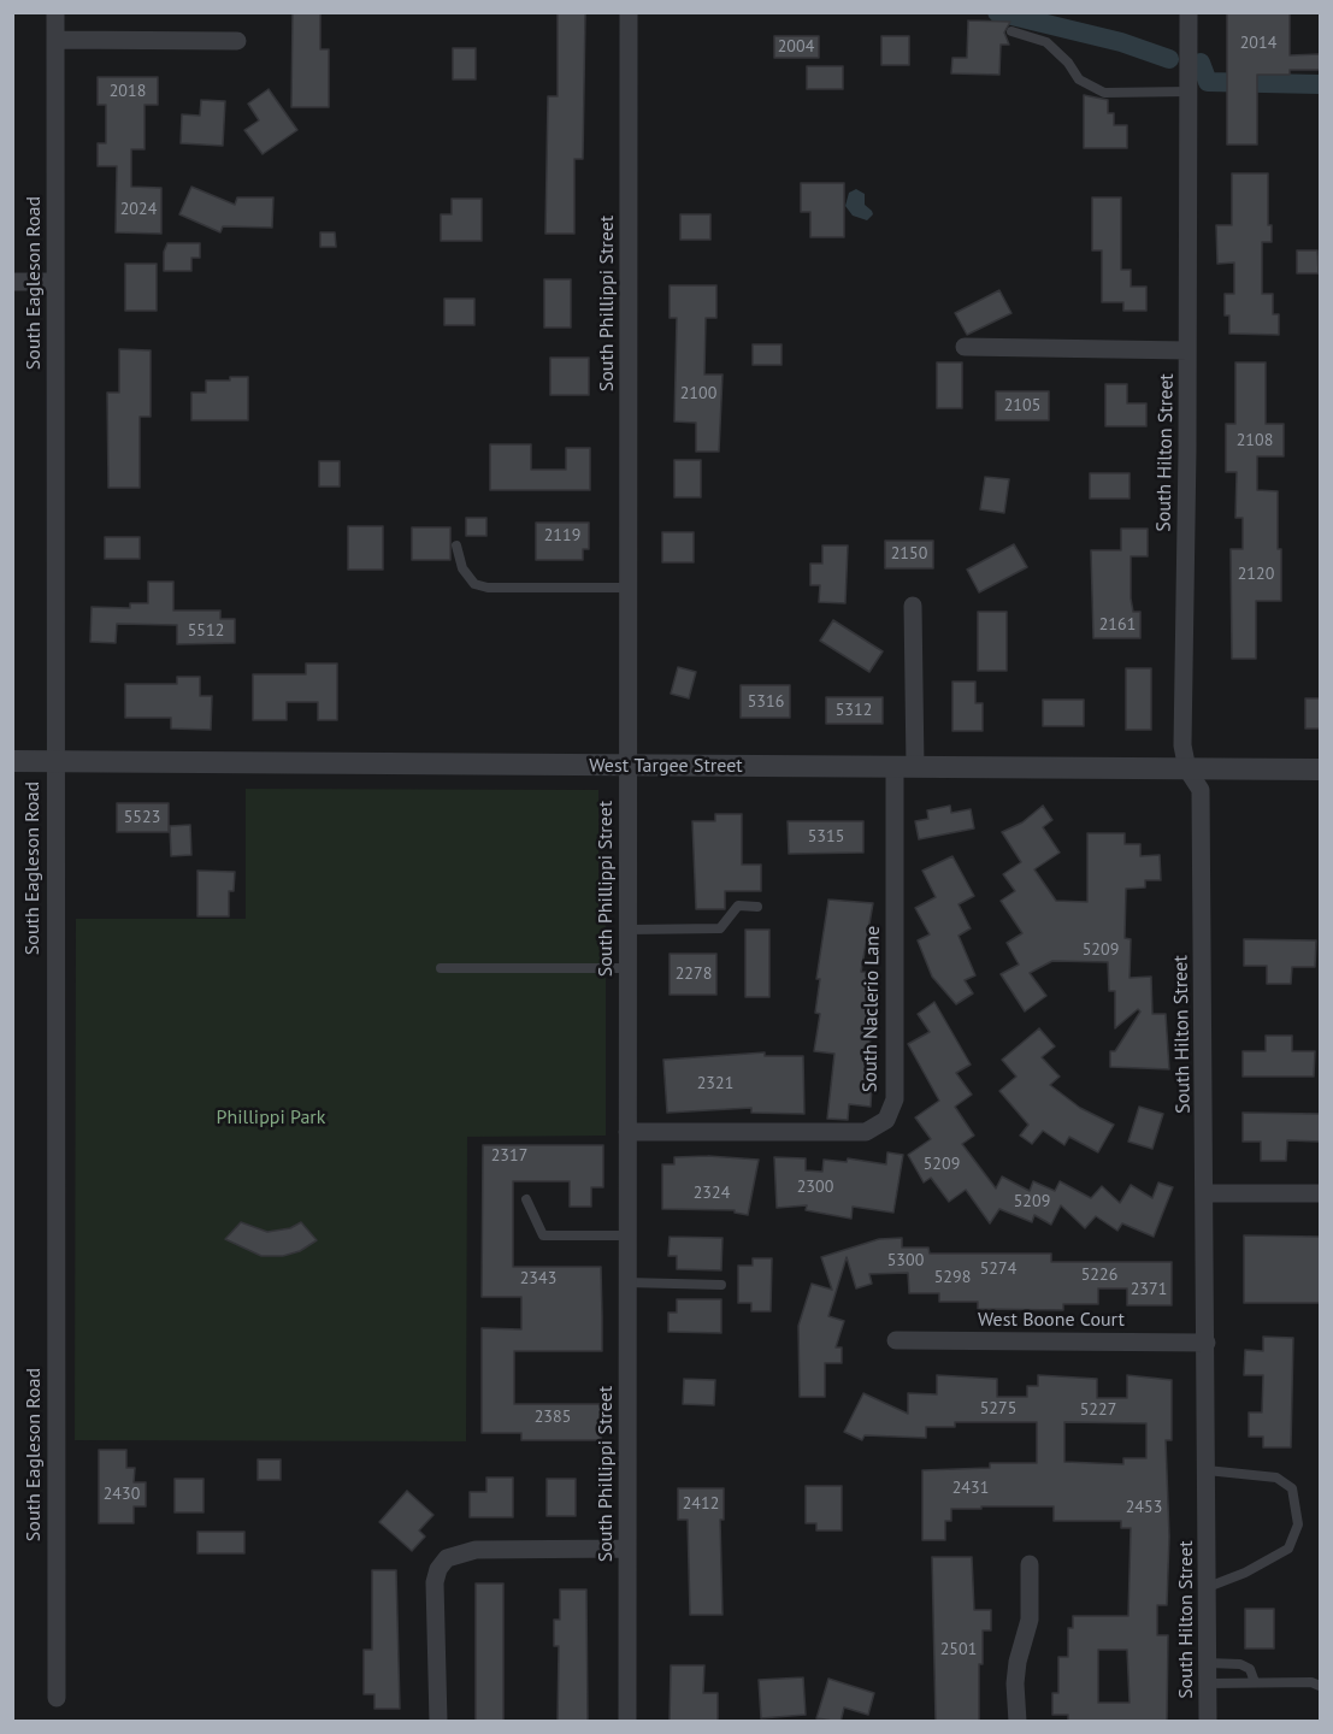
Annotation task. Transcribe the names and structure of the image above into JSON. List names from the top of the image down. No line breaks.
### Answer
{"streets":{"street":["South Eagleson Road","South Phillippi Street","South Hilton Street","West Targee Street","South Naclerio Lane","West Boone Court"]},"crossings":[["South Eagleson Road","West Targee Street"],["South Phillippi Street","West Targee Street"],["South Phillippi Street","South Naclerio Lane"],["South Hilton Street","West Targee Street"],["South Hilton Street","West Boone Court"],["West Targee Street","South Naclerio Lane"]],"parks":["Phillippi Park"],"house_numbers":["2014","2004","2018","2024","2100","2105","2108","2119","2150","2120","2161","5512","5316","5312","5523","5315","5209","2278","2321","2317","5209","2300","2324","5209","5300","5274","5226","5298","2343","2371","5275","5227","2385","2431","2430","2412","2453","2501"]}
